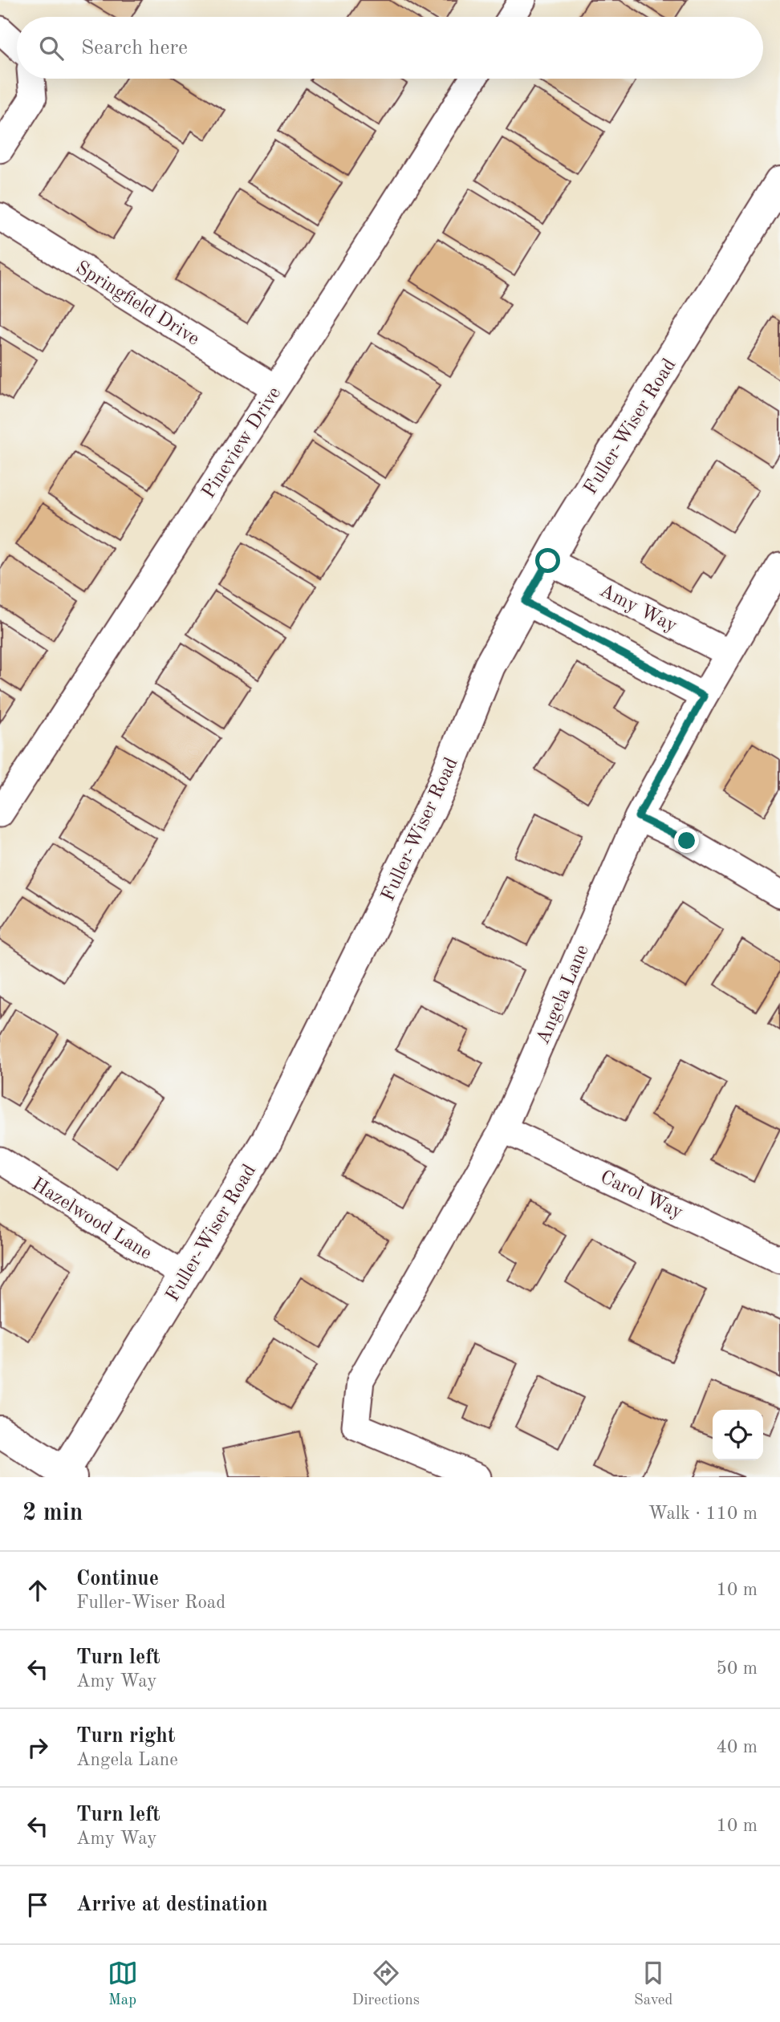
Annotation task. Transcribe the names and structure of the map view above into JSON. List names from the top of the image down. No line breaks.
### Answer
{"streets":{"street":["Springfield Drive","Fuller-Wiser Road","Pineview Drive","Amy Way","Angela Lane","Carol Way","Hazelwood Lane"]},"crossings":[["Springfield Drive","Pineview Drive"],["Fuller-Wiser Road","Amy Way"],["Fuller-Wiser Road","Hazelwood Lane"],["Amy Way","Angela Lane"],["Angela Lane","Carol Way"]],"page":{"search":"Search here","heading":["2 min","Walk · 110 m"],"list":[["Continue","Fuller-Wiser Road","10 m"],["Turn left","Amy Way","50 m"],["Turn right","Angela Lane","40 m"],["Turn left","Amy Way","10 m"],"Arrive at destination"],"nav":["Map","Directions","Saved"]}}
